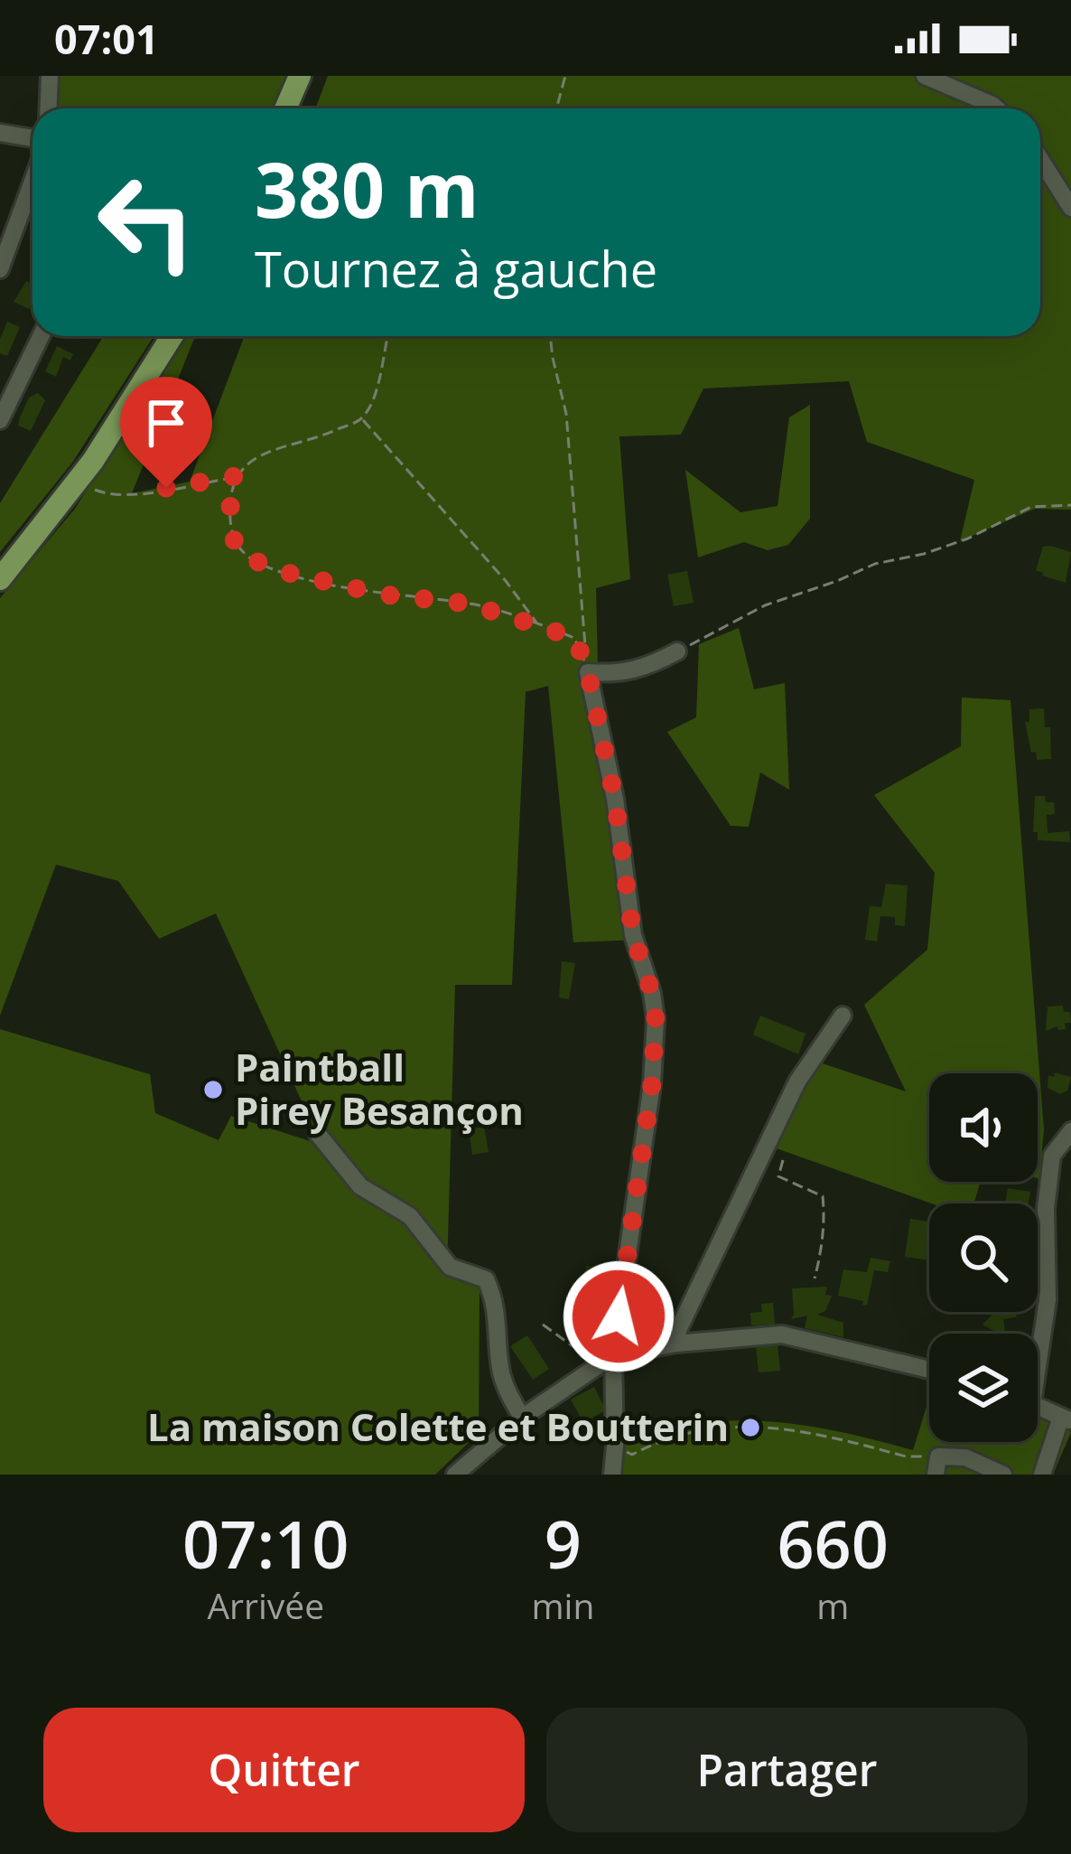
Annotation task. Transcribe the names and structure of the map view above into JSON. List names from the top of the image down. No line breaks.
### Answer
{"places":["Paintball Pirey Besançon","La maison Colette et Boutterin"],"page":{"status":"07:01","turn":["380 m","Tournez à gauche"],"eta":["07:10","Arrivée","9","min","660","m"],"buttons":["Quitter","Partager"]}}
